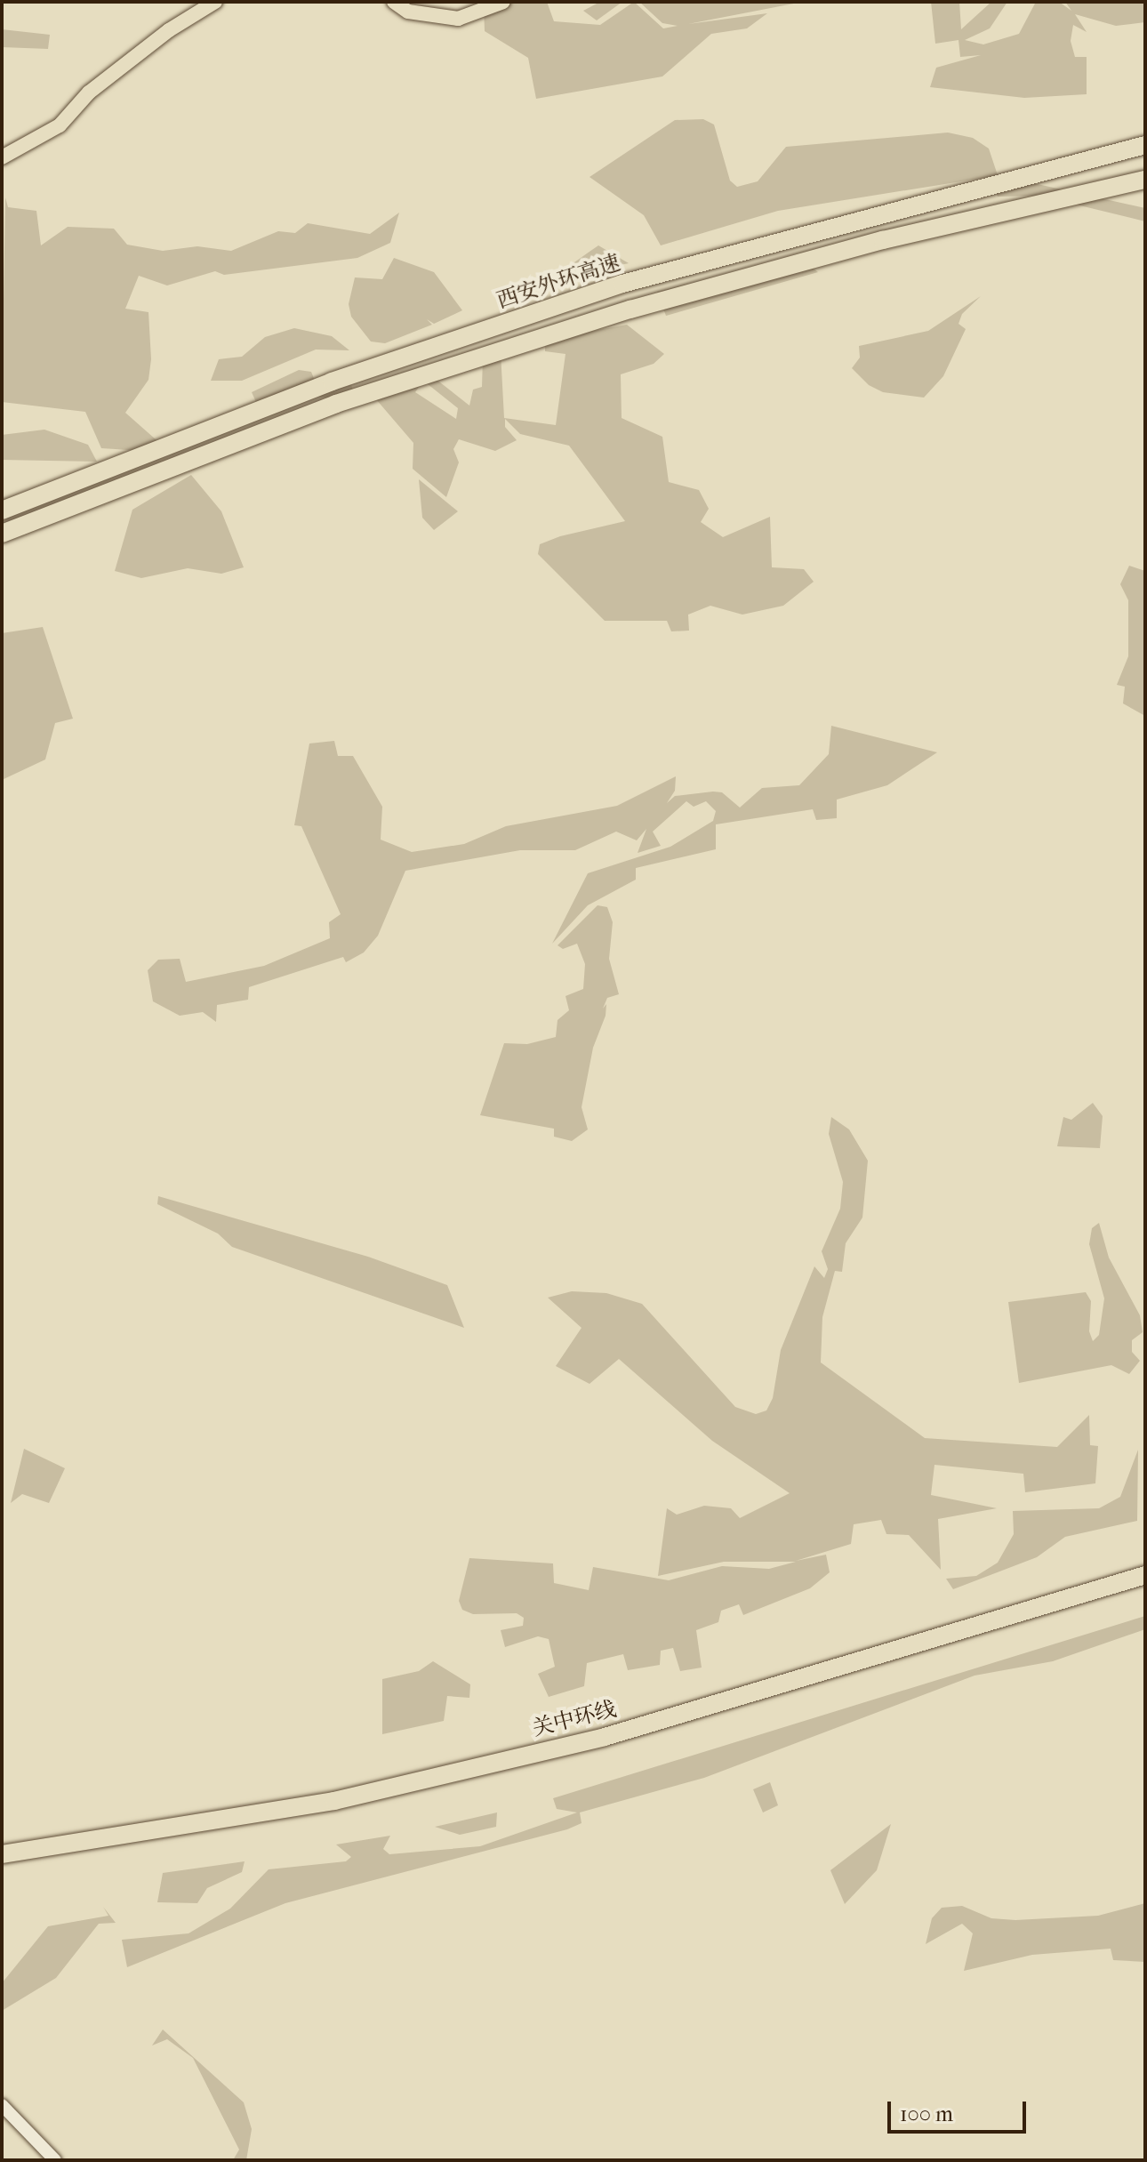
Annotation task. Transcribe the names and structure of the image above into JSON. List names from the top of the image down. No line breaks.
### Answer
{"streets":{"highway":["西安外环高速","关中环线"]},"scale_bar":"100 m"}
